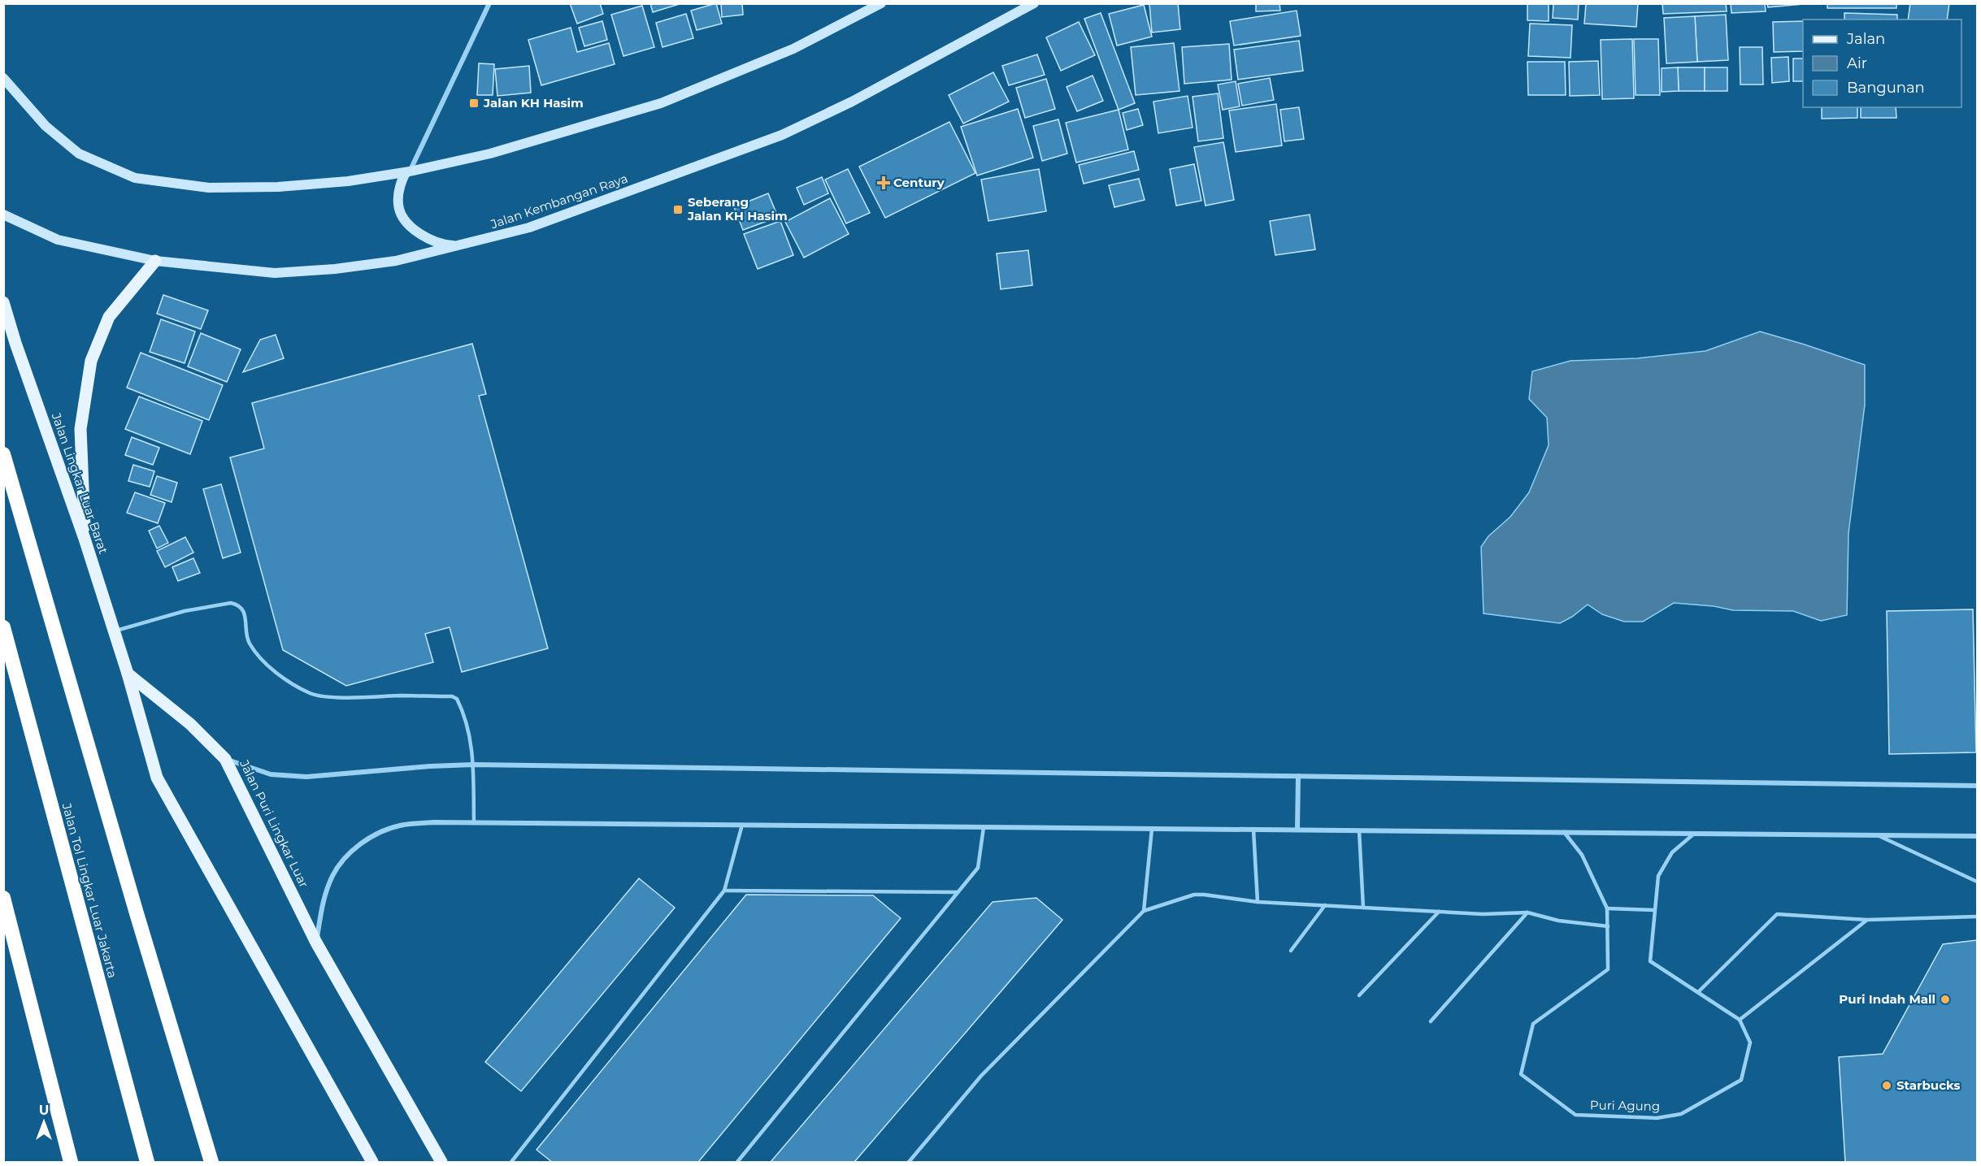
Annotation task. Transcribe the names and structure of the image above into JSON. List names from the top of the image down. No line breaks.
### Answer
{"streets":{"highway":["Jalan Tol Lingkar Luar Jakarta"],"main road":["Jalan Kembangan Raya","Jalan Lingkar Luar Barat","Jalan Puri Lingkar Luar"],"lane":["Puri Agung"]},"crossings":[["Jalan Lingkar Luar Barat","Jalan Puri Lingkar Luar"]],"places":{"transit":["Jalan KH Hasim","Seberang Jalan KH Hasim"],"health":["Century"],"other":["Puri Indah Mall","Starbucks"]},"legend":["Jalan","Air","Bangunan"],"north":"top"}
